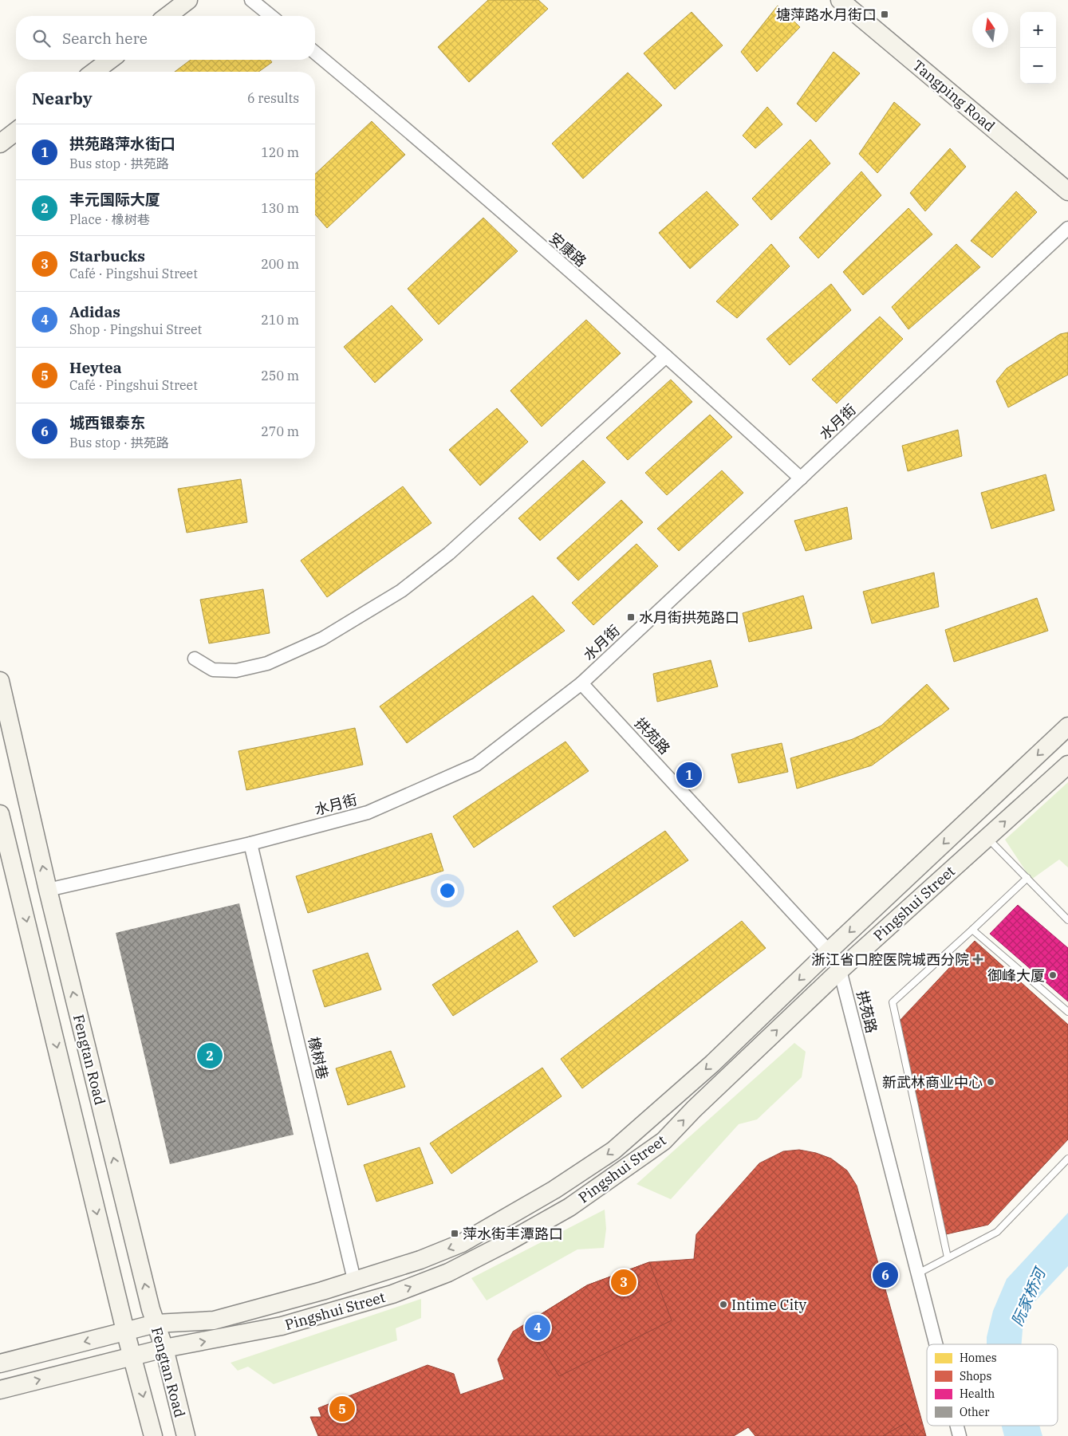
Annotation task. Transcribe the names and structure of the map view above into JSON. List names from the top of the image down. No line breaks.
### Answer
{"streets":{"main road":["Tangping Road","Pingshui Street","Fengtan Road"],"street":["安康路","水月街","拱苑路","橡树巷"]},"crossings":[["安康路","水月街"],["水月街","拱苑路"],["水月街","橡树巷"],["水月街","Fengtan Road"],["拱苑路","Pingshui Street"],["Pingshui Street","橡树巷"],["Pingshui Street","Fengtan Road"]],"water":["阮家桥河"],"places":{"transit":["塘萍路水月街口","水月街拱苑路口","萍水街丰潭路口"],"health":["浙江省口腔医院城西分院"],"other":["御峰大厦","新武林商业中心","Intime City"]},"legend":["Homes","Shops","Health","Other"],"north":"top","page":{"map_buttons":["+","−"],"search":"Search here","heading":["Nearby","6 results"],"list":[{"mark":"1","name":"拱苑路萍水街口","note":"Bus stop · 拱苑路","value":"120 m"},{"mark":"2","name":"丰元国际大厦","note":"Place · 橡树巷","value":"130 m"},{"mark":"3","name":"Starbucks","note":"Café · Pingshui Street","value":"200 m"},{"mark":"4","name":"Adidas","note":"Shop · Pingshui Street","value":"210 m"},{"mark":"5","name":"Heytea","note":"Café · Pingshui Street","value":"250 m"},{"mark":"6","name":"城西银泰东","note":"Bus stop · 拱苑路","value":"270 m"}],"pins":["1","2","6","3","4","5"]}}
